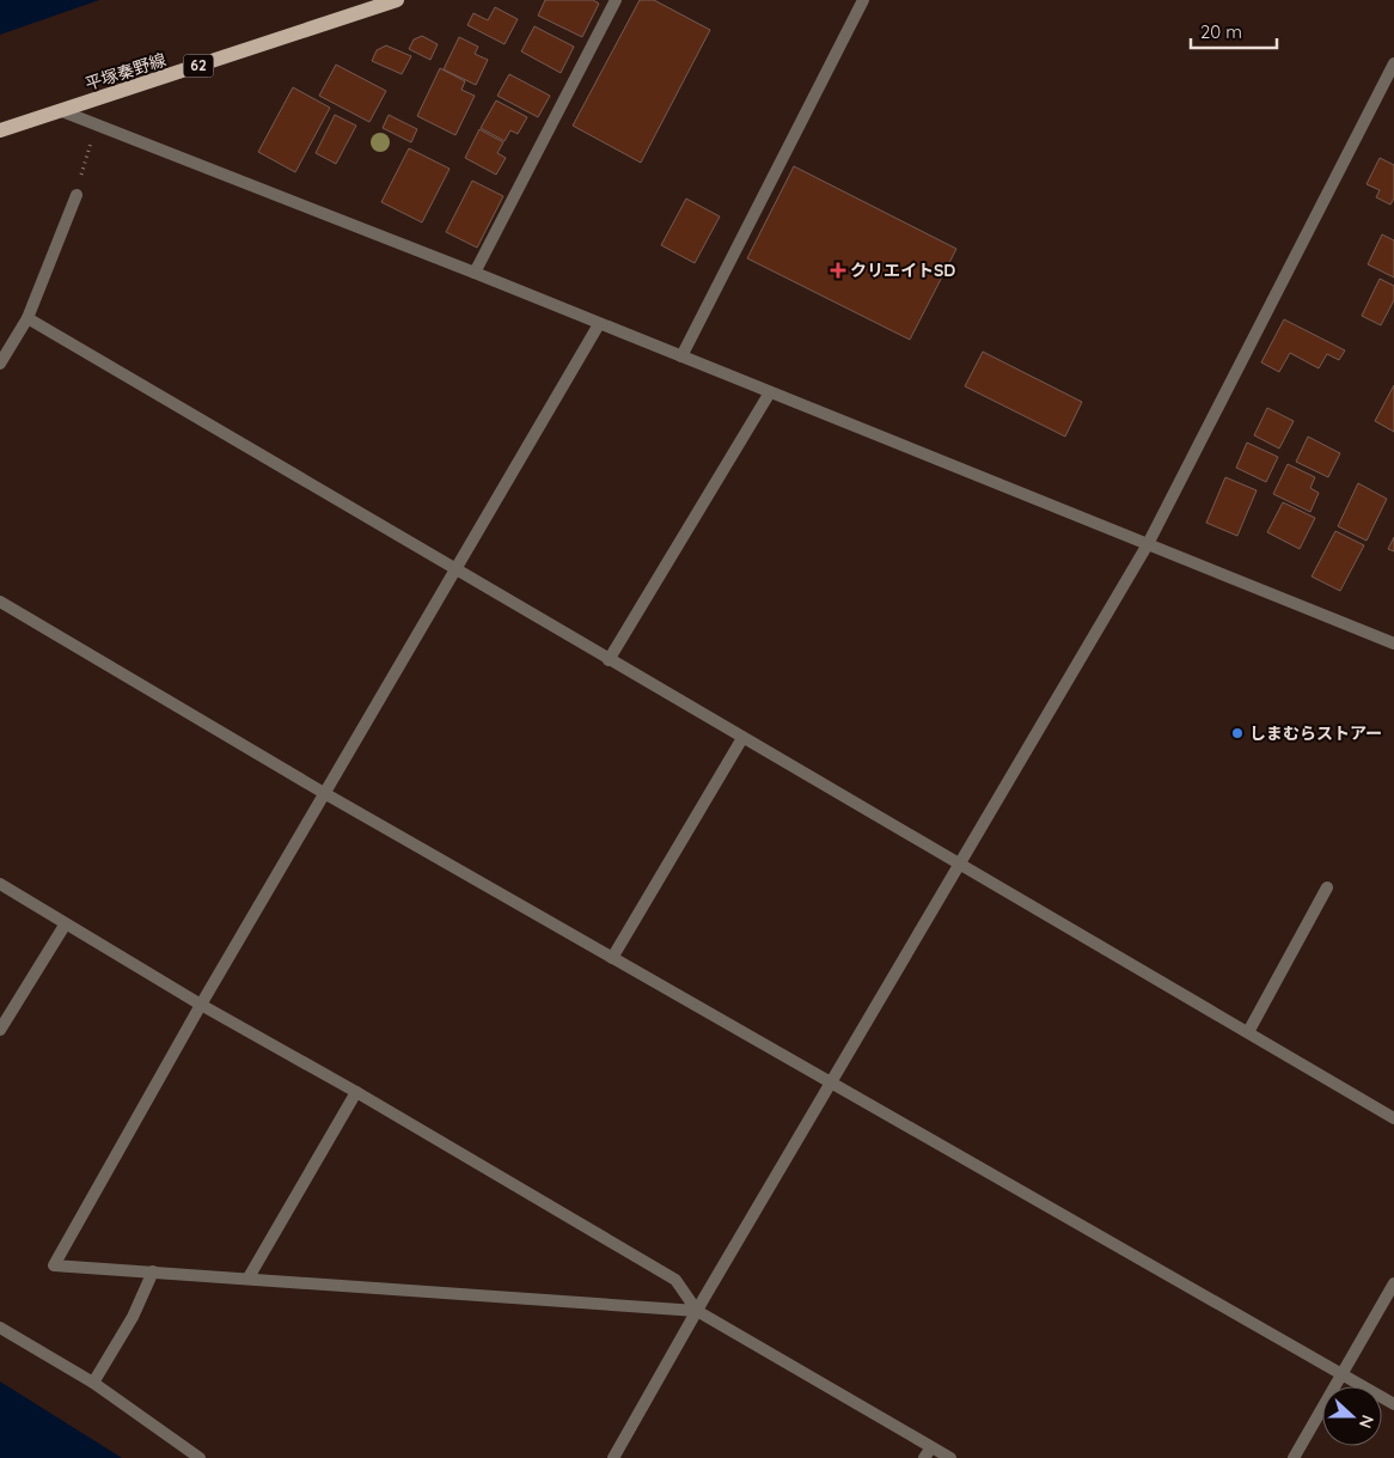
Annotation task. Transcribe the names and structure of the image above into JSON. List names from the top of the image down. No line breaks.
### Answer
{"streets":{"main road":["62","平塚秦野線"]},"places":{"health":["クリエイトSD"],"other":["しまむらストアー"]},"scale_bar":"20 m","north":"right"}
